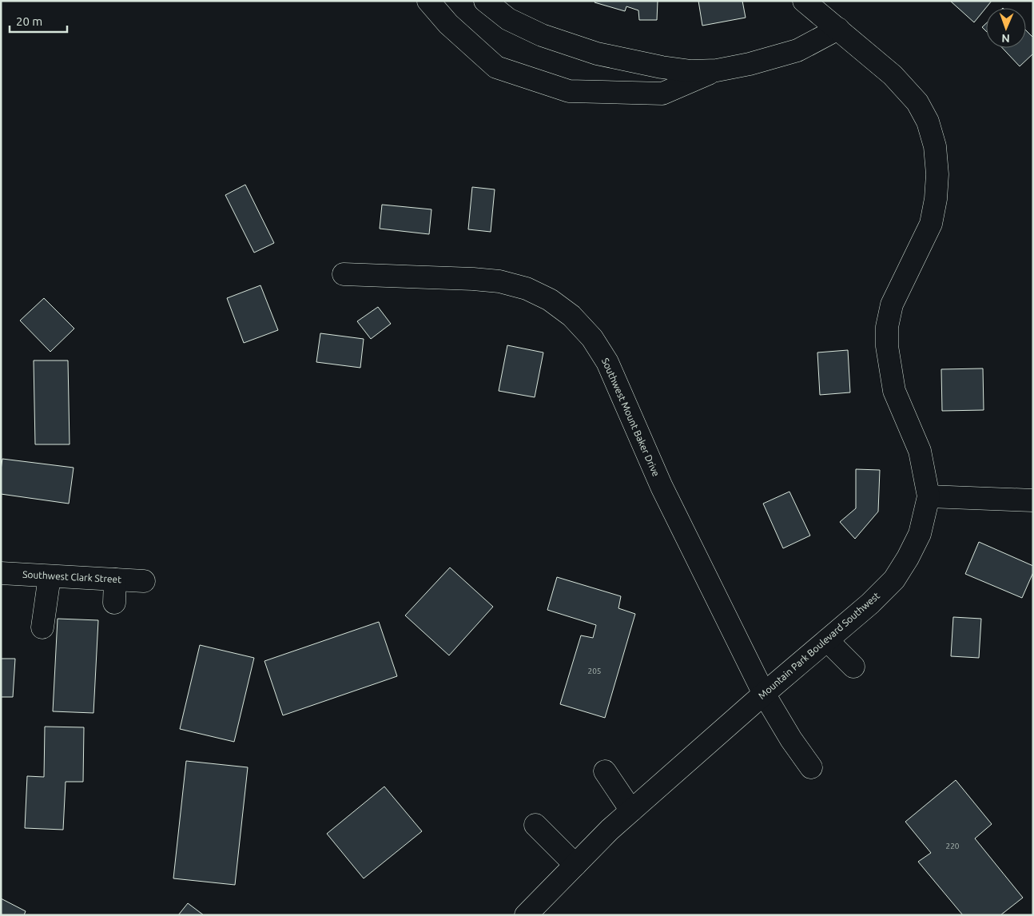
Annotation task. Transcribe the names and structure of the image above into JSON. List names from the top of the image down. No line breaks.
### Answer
{"streets":{"street":["Southwest Mount Baker Drive","Southwest Clark Street","Mountain Park Boulevard Southwest"]},"crossings":[["Southwest Mount Baker Drive","Mountain Park Boulevard Southwest"]],"house_numbers":["205","220"],"scale_bar":"20 m","north":"bottom"}
